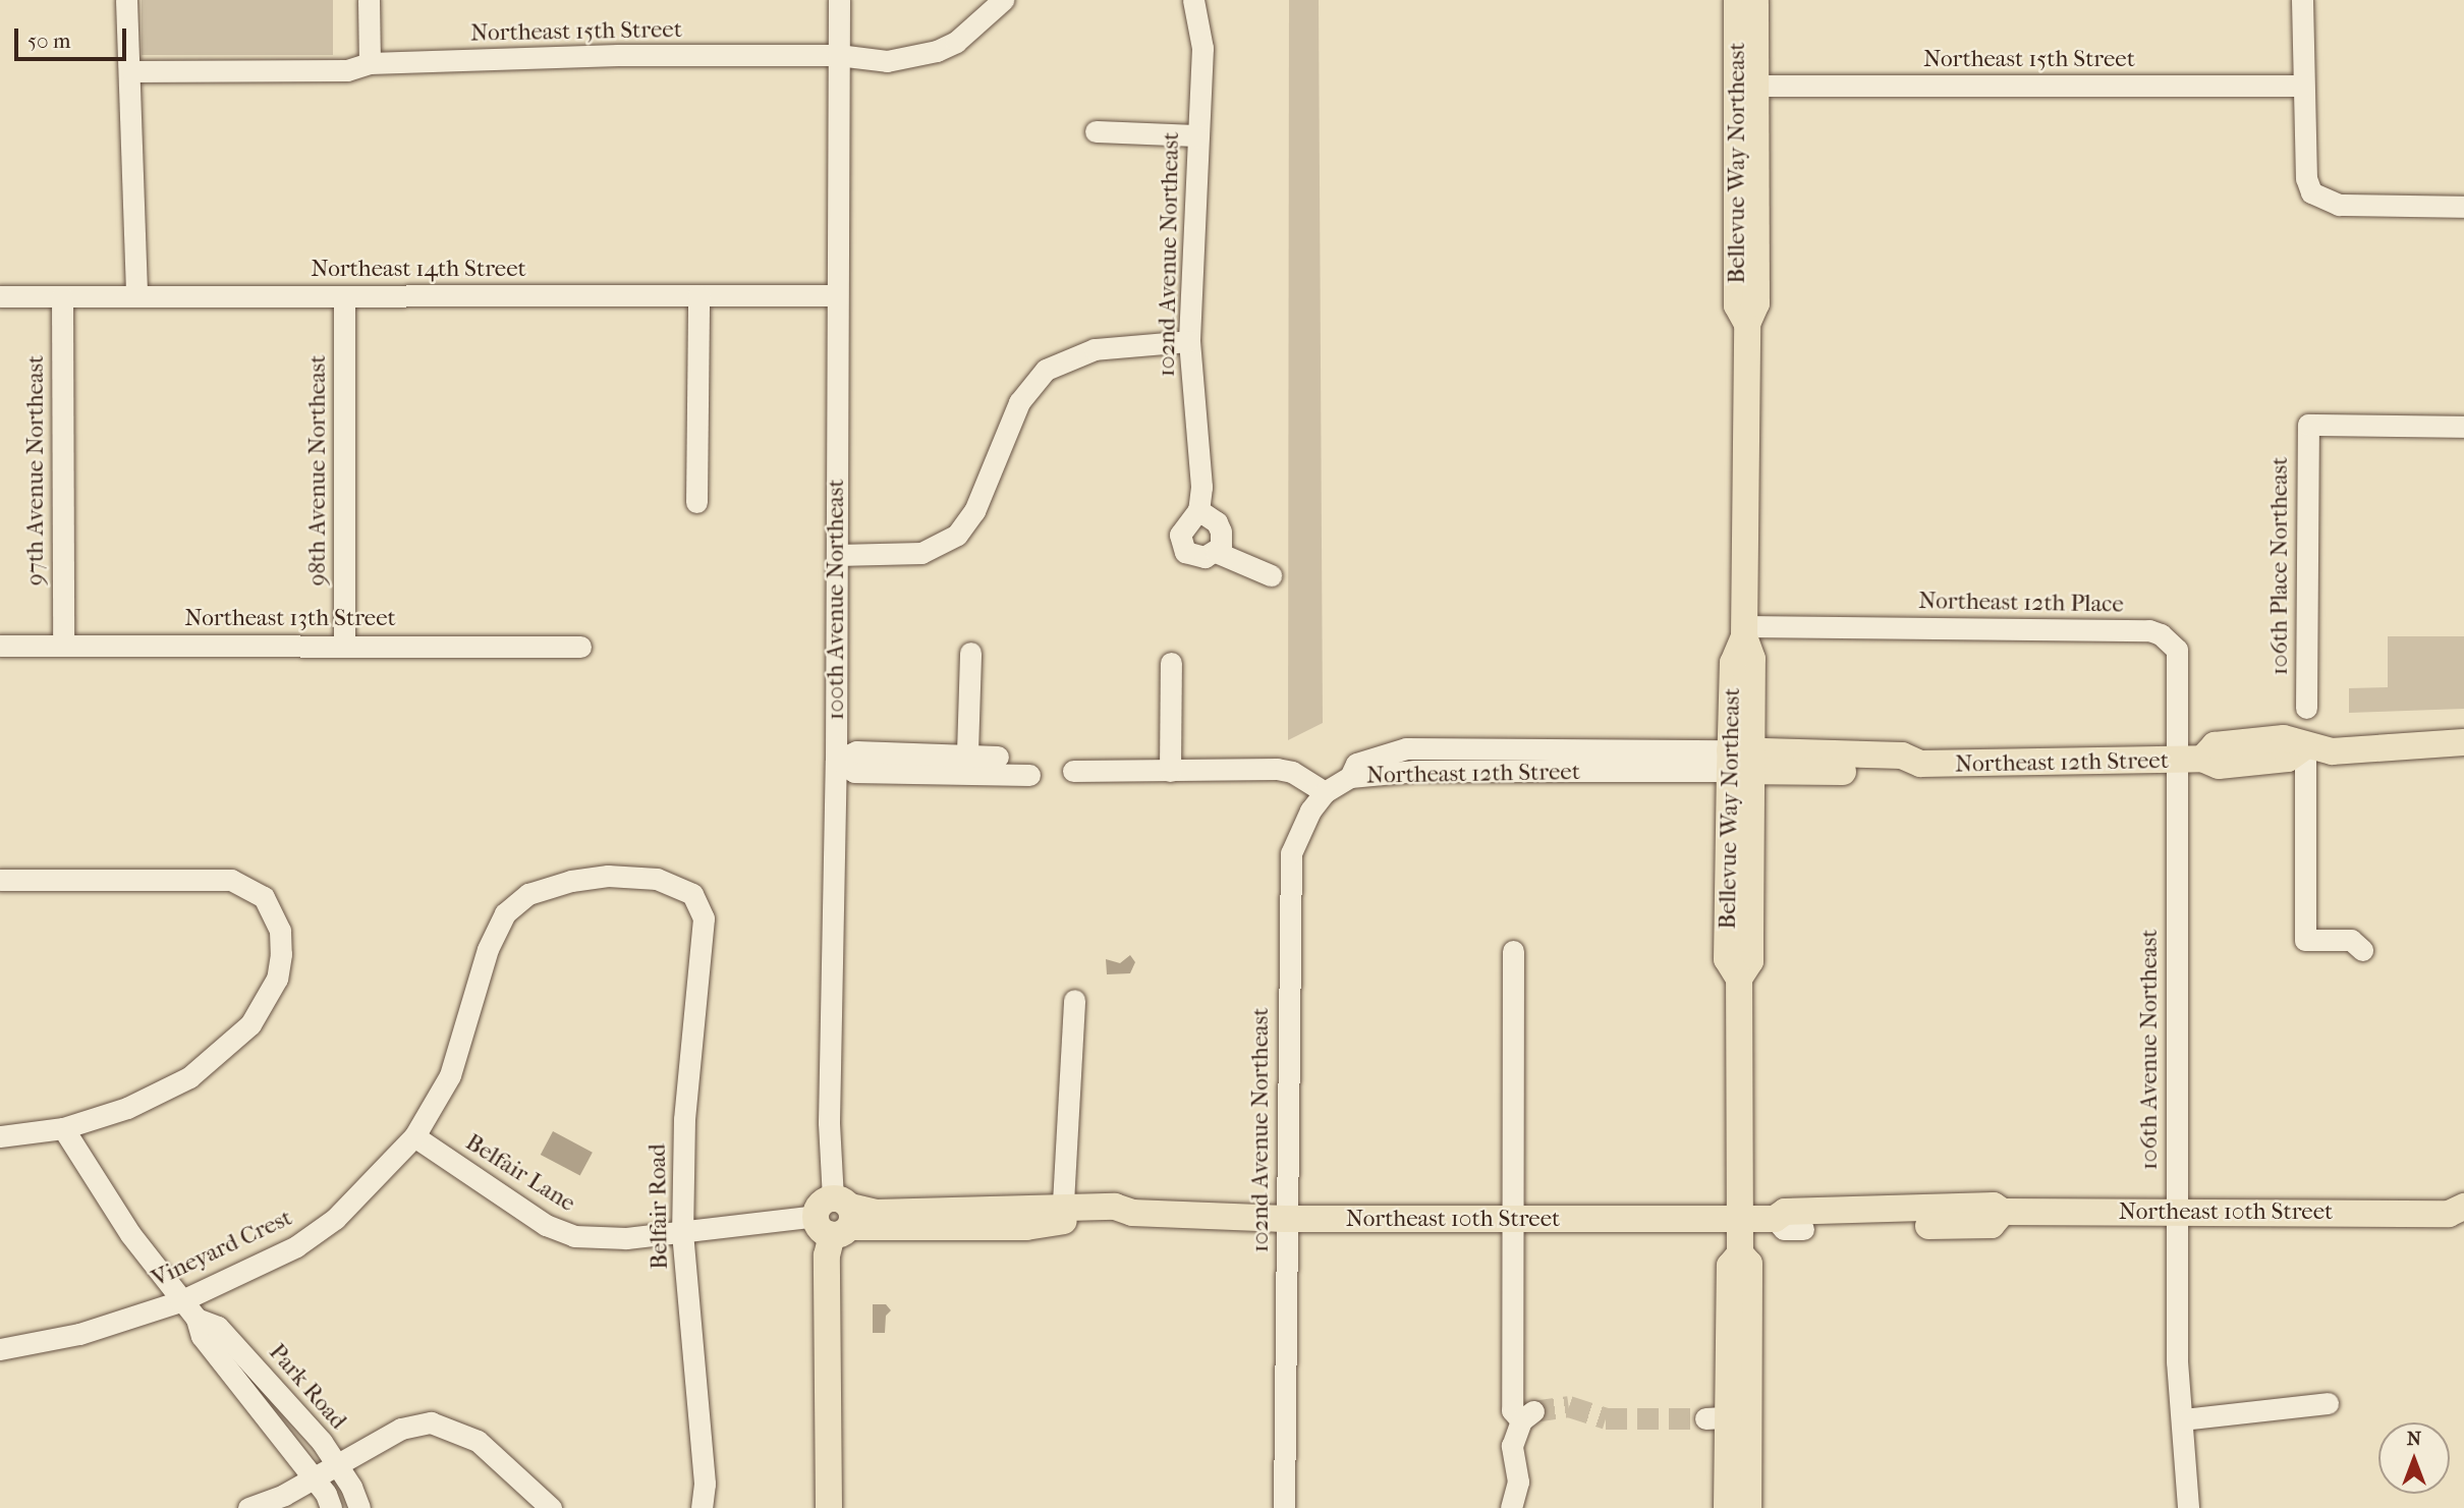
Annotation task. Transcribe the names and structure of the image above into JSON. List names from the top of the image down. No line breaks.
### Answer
{"streets":{"main road":["Bellevue Way Northeast","100th Avenue Northeast","Northeast 12th Street","Northeast 10th Street"],"street":["Northeast 15th Street","102nd Avenue Northeast","Northeast 14th Street","97th Avenue Northeast","98th Avenue Northeast","106th Place Northeast","Northeast 12th Place","Northeast 13th Street","106th Avenue Northeast","Belfair Lane","Belfair Road","Vineyard Crest","Park Road"]},"crossings":[["Northeast 15th Street","Bellevue Way Northeast"],["Northeast 15th Street","100th Avenue Northeast"],["Bellevue Way Northeast","Northeast 12th Place"],["Bellevue Way Northeast","Northeast 12th Street"],["Bellevue Way Northeast","Northeast 10th Street"],["102nd Avenue Northeast","Northeast 12th Street"],["102nd Avenue Northeast","Northeast 10th Street"],["Northeast 14th Street","97th Avenue Northeast"],["Northeast 14th Street","98th Avenue Northeast"],["Northeast 14th Street","100th Avenue Northeast"],["97th Avenue Northeast","Northeast 13th Street"],["98th Avenue Northeast","Northeast 13th Street"],["100th Avenue Northeast","Belfair Lane"],["100th Avenue Northeast","Northeast 10th Street"],["Northeast 12th Place","Northeast 12th Street"],["Northeast 12th Place","106th Avenue Northeast"],["Northeast 12th Street","106th Avenue Northeast"],["106th Avenue Northeast","Northeast 10th Street"],["Belfair Lane","Belfair Road"],["Belfair Lane","Northeast 10th Street"],["Belfair Lane","Vineyard Crest"],["Belfair Road","Vineyard Crest"],["Vineyard Crest","Park Road"]],"scale_bar":"50 m","north":"top"}
